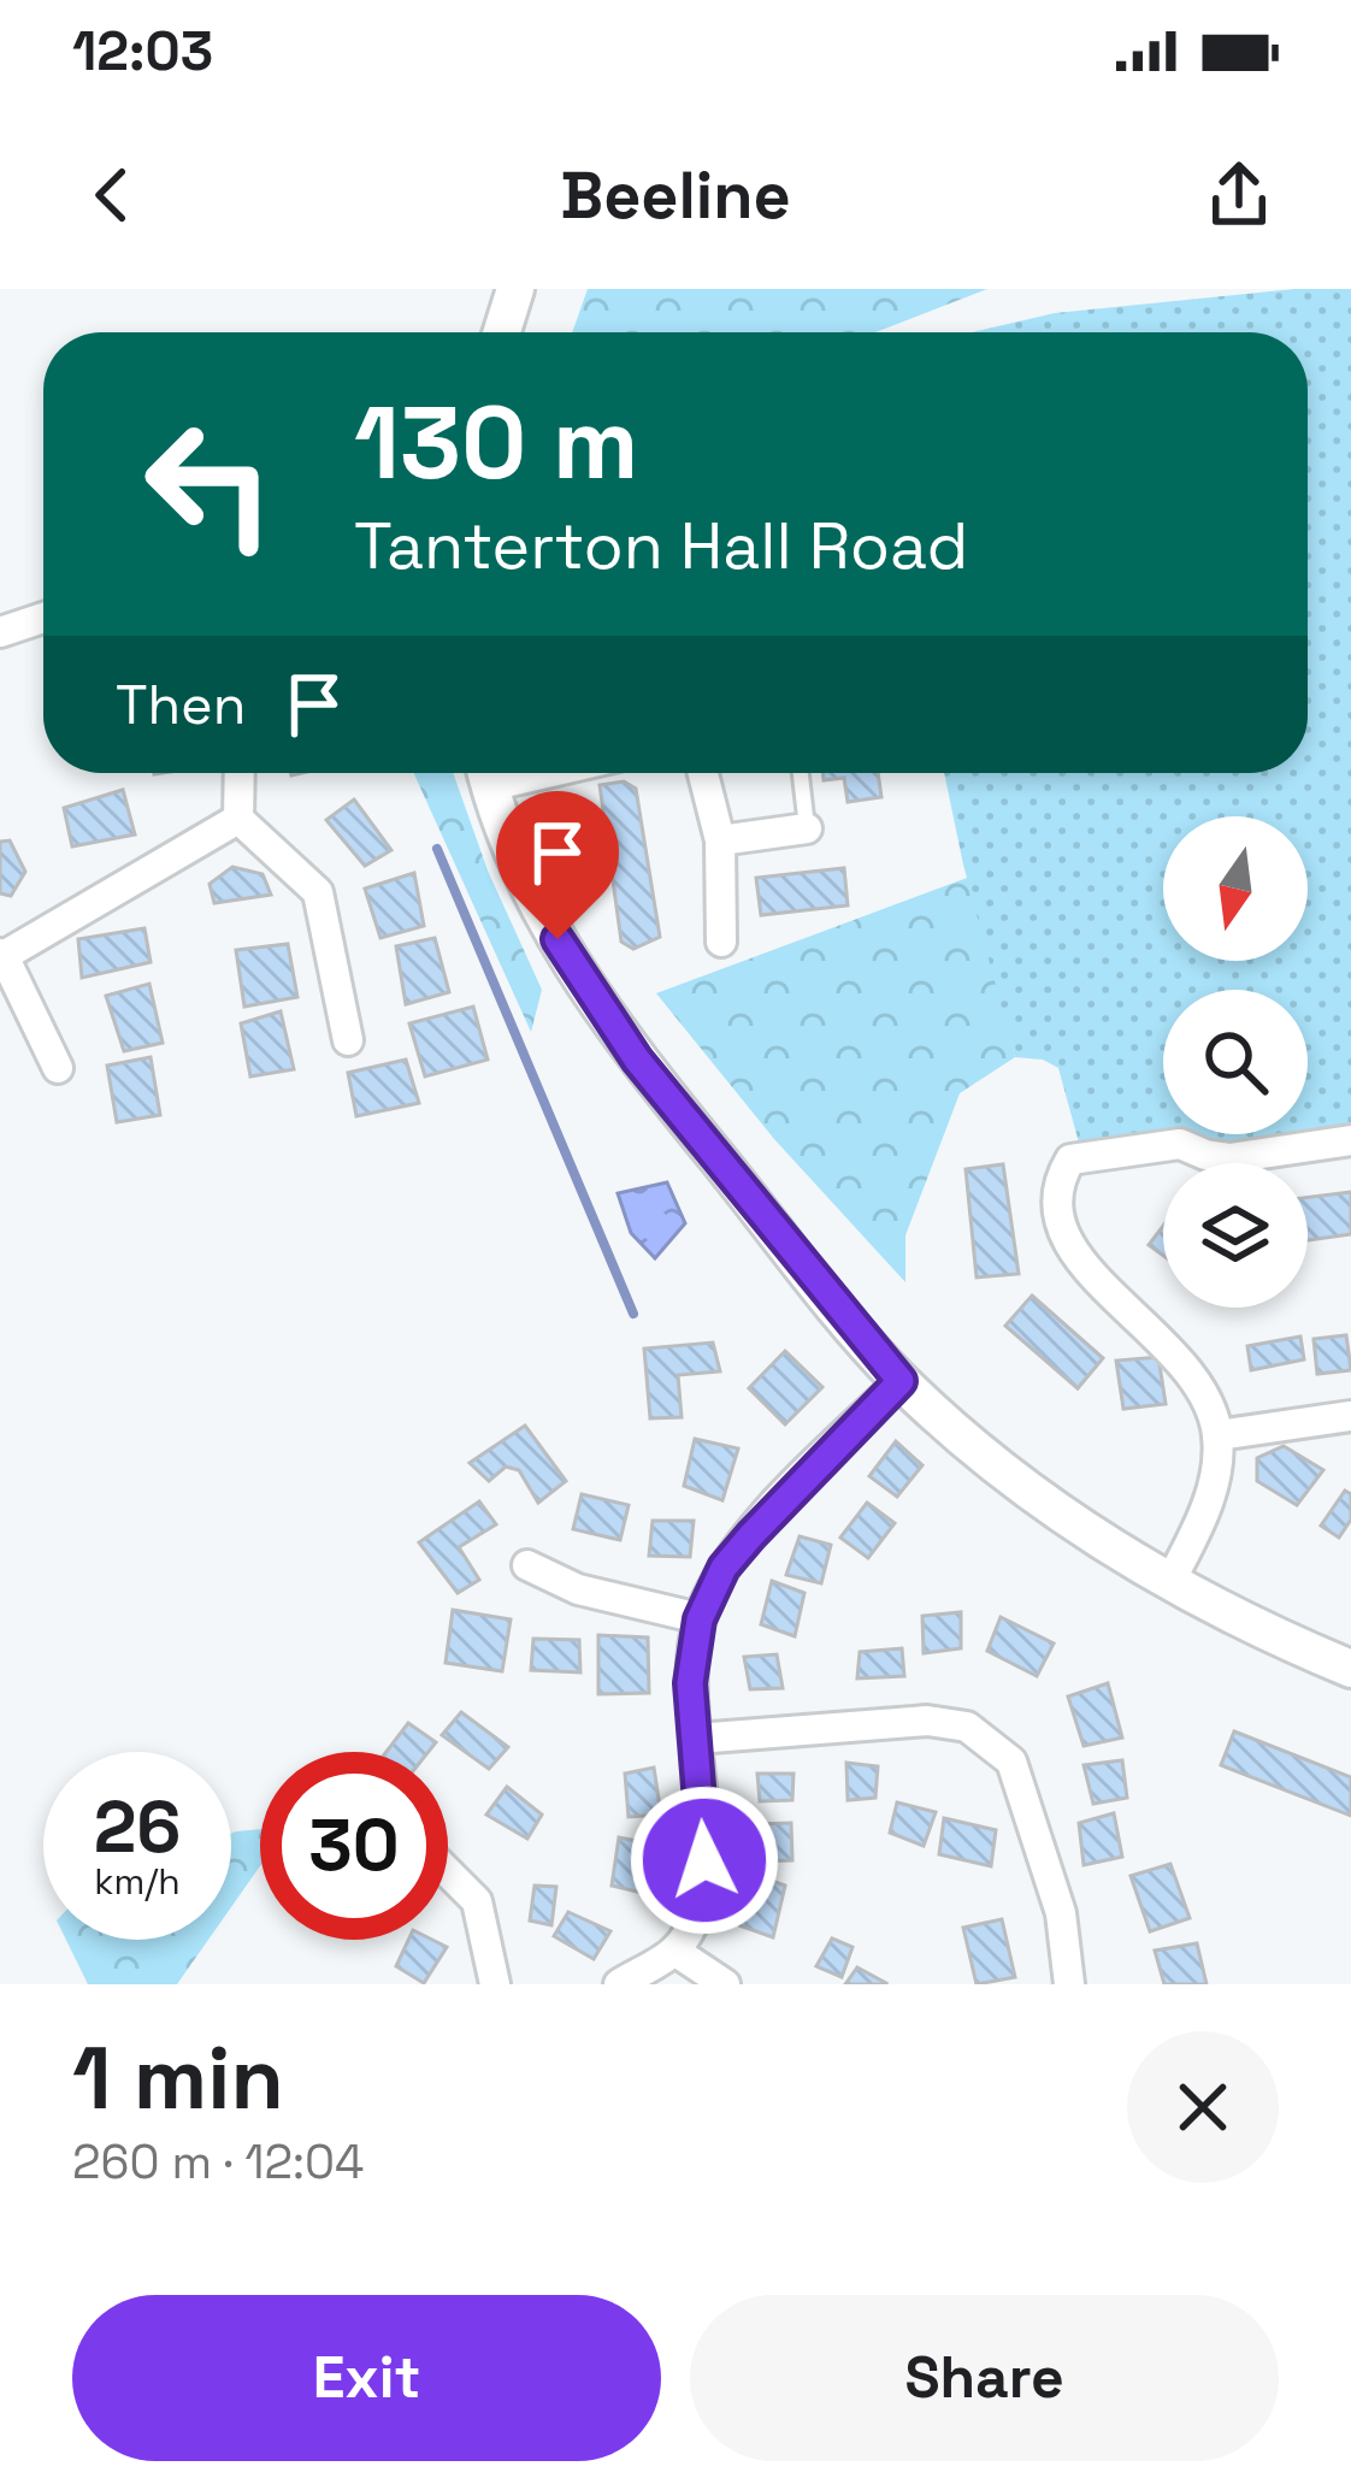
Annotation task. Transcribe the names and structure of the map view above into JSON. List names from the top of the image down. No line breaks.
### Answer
{"north":"bottom","page":{"status":"12:03","header":"Beeline","turn":["130 m","Tanterton Hall Road"],"then":"Then","speed":"26 km/h","limit":"30","heading":["1 min","260 m · 12:04"],"buttons":["Exit","Share"]}}
